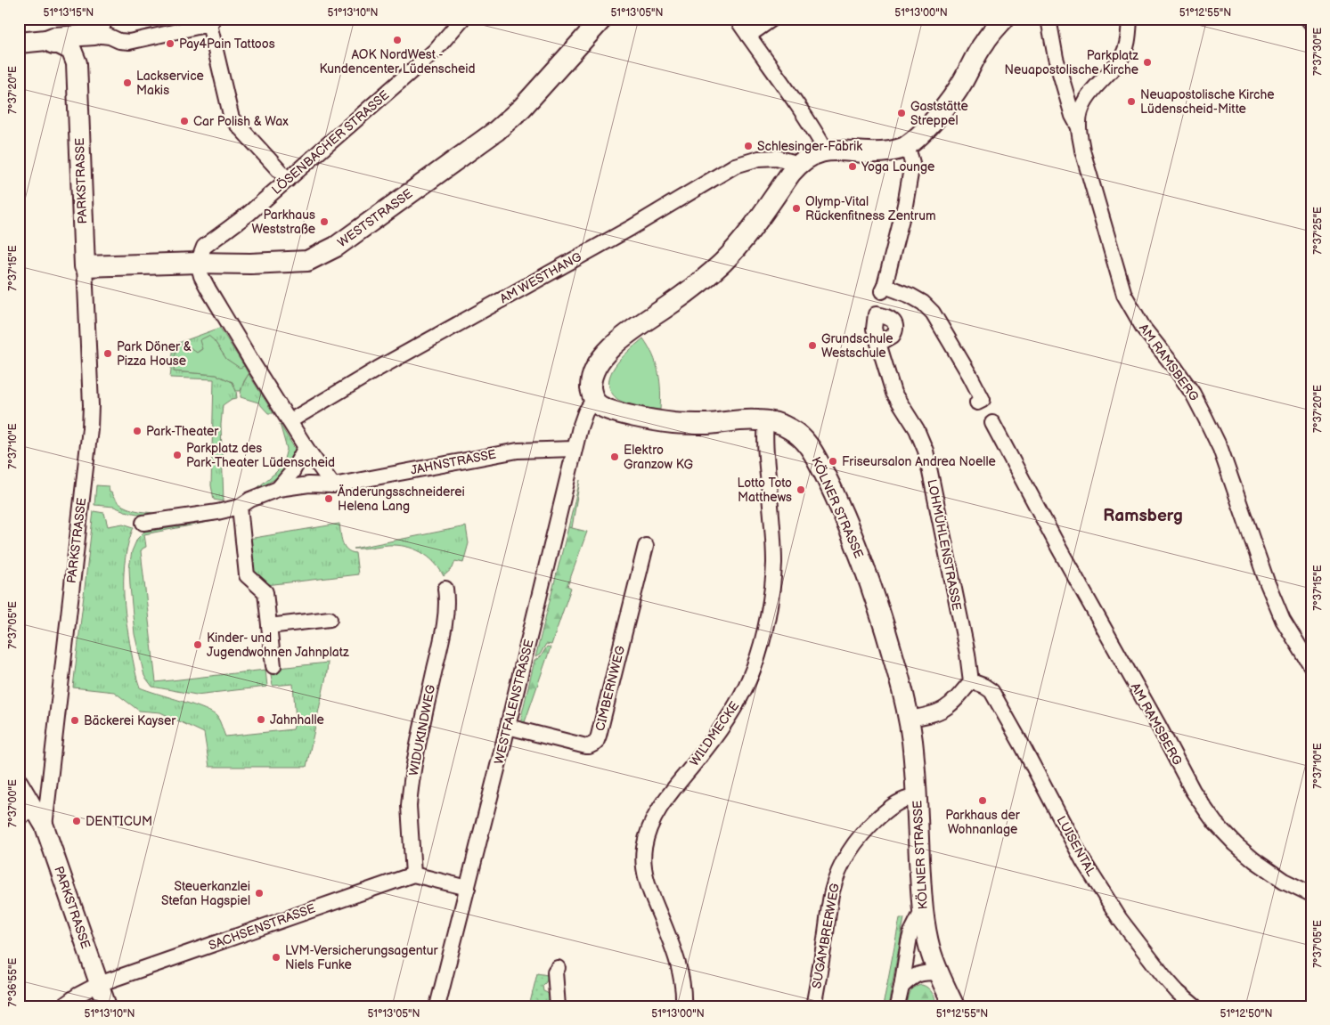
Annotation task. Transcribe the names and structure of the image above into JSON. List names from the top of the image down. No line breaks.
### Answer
{"streets":{"main road":["PARKSTRASSE","WESTSTRASSE","KÖLNER STRASSE"],"street":["LÖSENBACHER STRASSE","AM WESTHANG","AM RAMSBERG","JAHNSTRASSE","LOHMÜHLENSTRASSE","CIMBERNWEG","WESTFALENSTRASSE","WIDUKINDWEG","WILDMECKE","LUISENTAL","SACHSENSTRASSE","SUGAMBRERWEG"]},"crossings":[["LÖSENBACHER STRASSE","WESTSTRASSE"],["PARKSTRASSE","WESTSTRASSE"],["PARKSTRASSE","SACHSENSTRASSE"],["JAHNSTRASSE","WESTFALENSTRASSE"],["KÖLNER STRASSE","WESTFALENSTRASSE"],["KÖLNER STRASSE","WILDMECKE"],["KÖLNER STRASSE","SUGAMBRERWEG"],["LOHMÜHLENSTRASSE","LUISENTAL"],["CIMBERNWEG","WESTFALENSTRASSE"],["WIDUKINDWEG","SACHSENSTRASSE"]],"districts":["Ramsberg"],"places":["AOK NordWest - Kundencenter Lüdenscheid","Pay4Pain Tattoos","Parkplatz Neuapostolische Kirche","Lackservice Makis","Neuapostolische Kirche Lüdenscheid-Mitte","Gaststätte Streppel","Car Polish & Wax","Schlesinger-Fabrik","Yoga Lounge","Olymp-Vital Rückenfitness Zentrum","Parkhaus Weststraße","Grundschule Westschule","Park Döner & Pizza House","Park-Theater","Parkplatz des Park-Theater Lüdenscheid","Elektro Granzow KG","Friseursalon Andrea Noelle","Lotto Toto Matthews","Änderungsschneiderei Helena Lang","Kinder- und Jugendwohnen Jahnplatz","Jahnhalle","Bäckerei Kayser","Parkhaus der Wohnanlage","DENTICUM","Steuerkanzlei Stefan Hagspiel","LVM-Versicherungsagentur Niels Funke"],"coordinates":["51°13'15\"N","51°13'10\"N","51°13'05\"N","51°13'00\"N","51°12'55\"N","7°37'30\"E","7°37'20\"E","7°37'25\"E","7°37'15\"E","7°37'10\"E","7°37'05\"E","7°37'00\"E","7°36'55\"E","51°12'50\"N"]}
